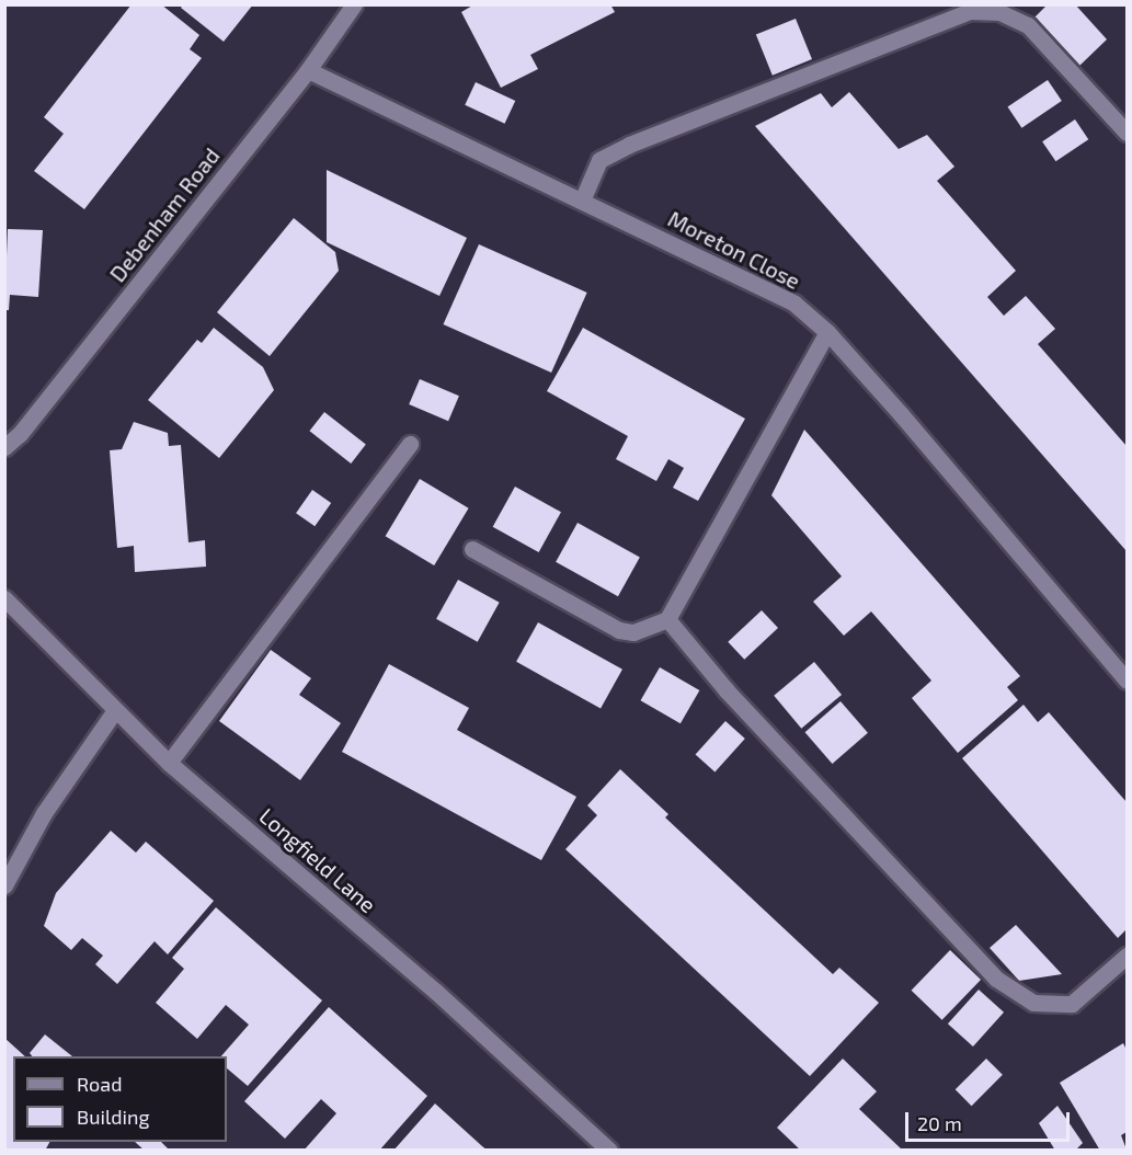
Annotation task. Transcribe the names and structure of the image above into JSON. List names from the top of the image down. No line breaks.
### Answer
{"streets":{"street":["Debenham Road","Moreton Close","Longfield Lane"]},"crossings":[["Debenham Road","Moreton Close"]],"legend":["Road","Building"],"scale_bar":"20 m"}
